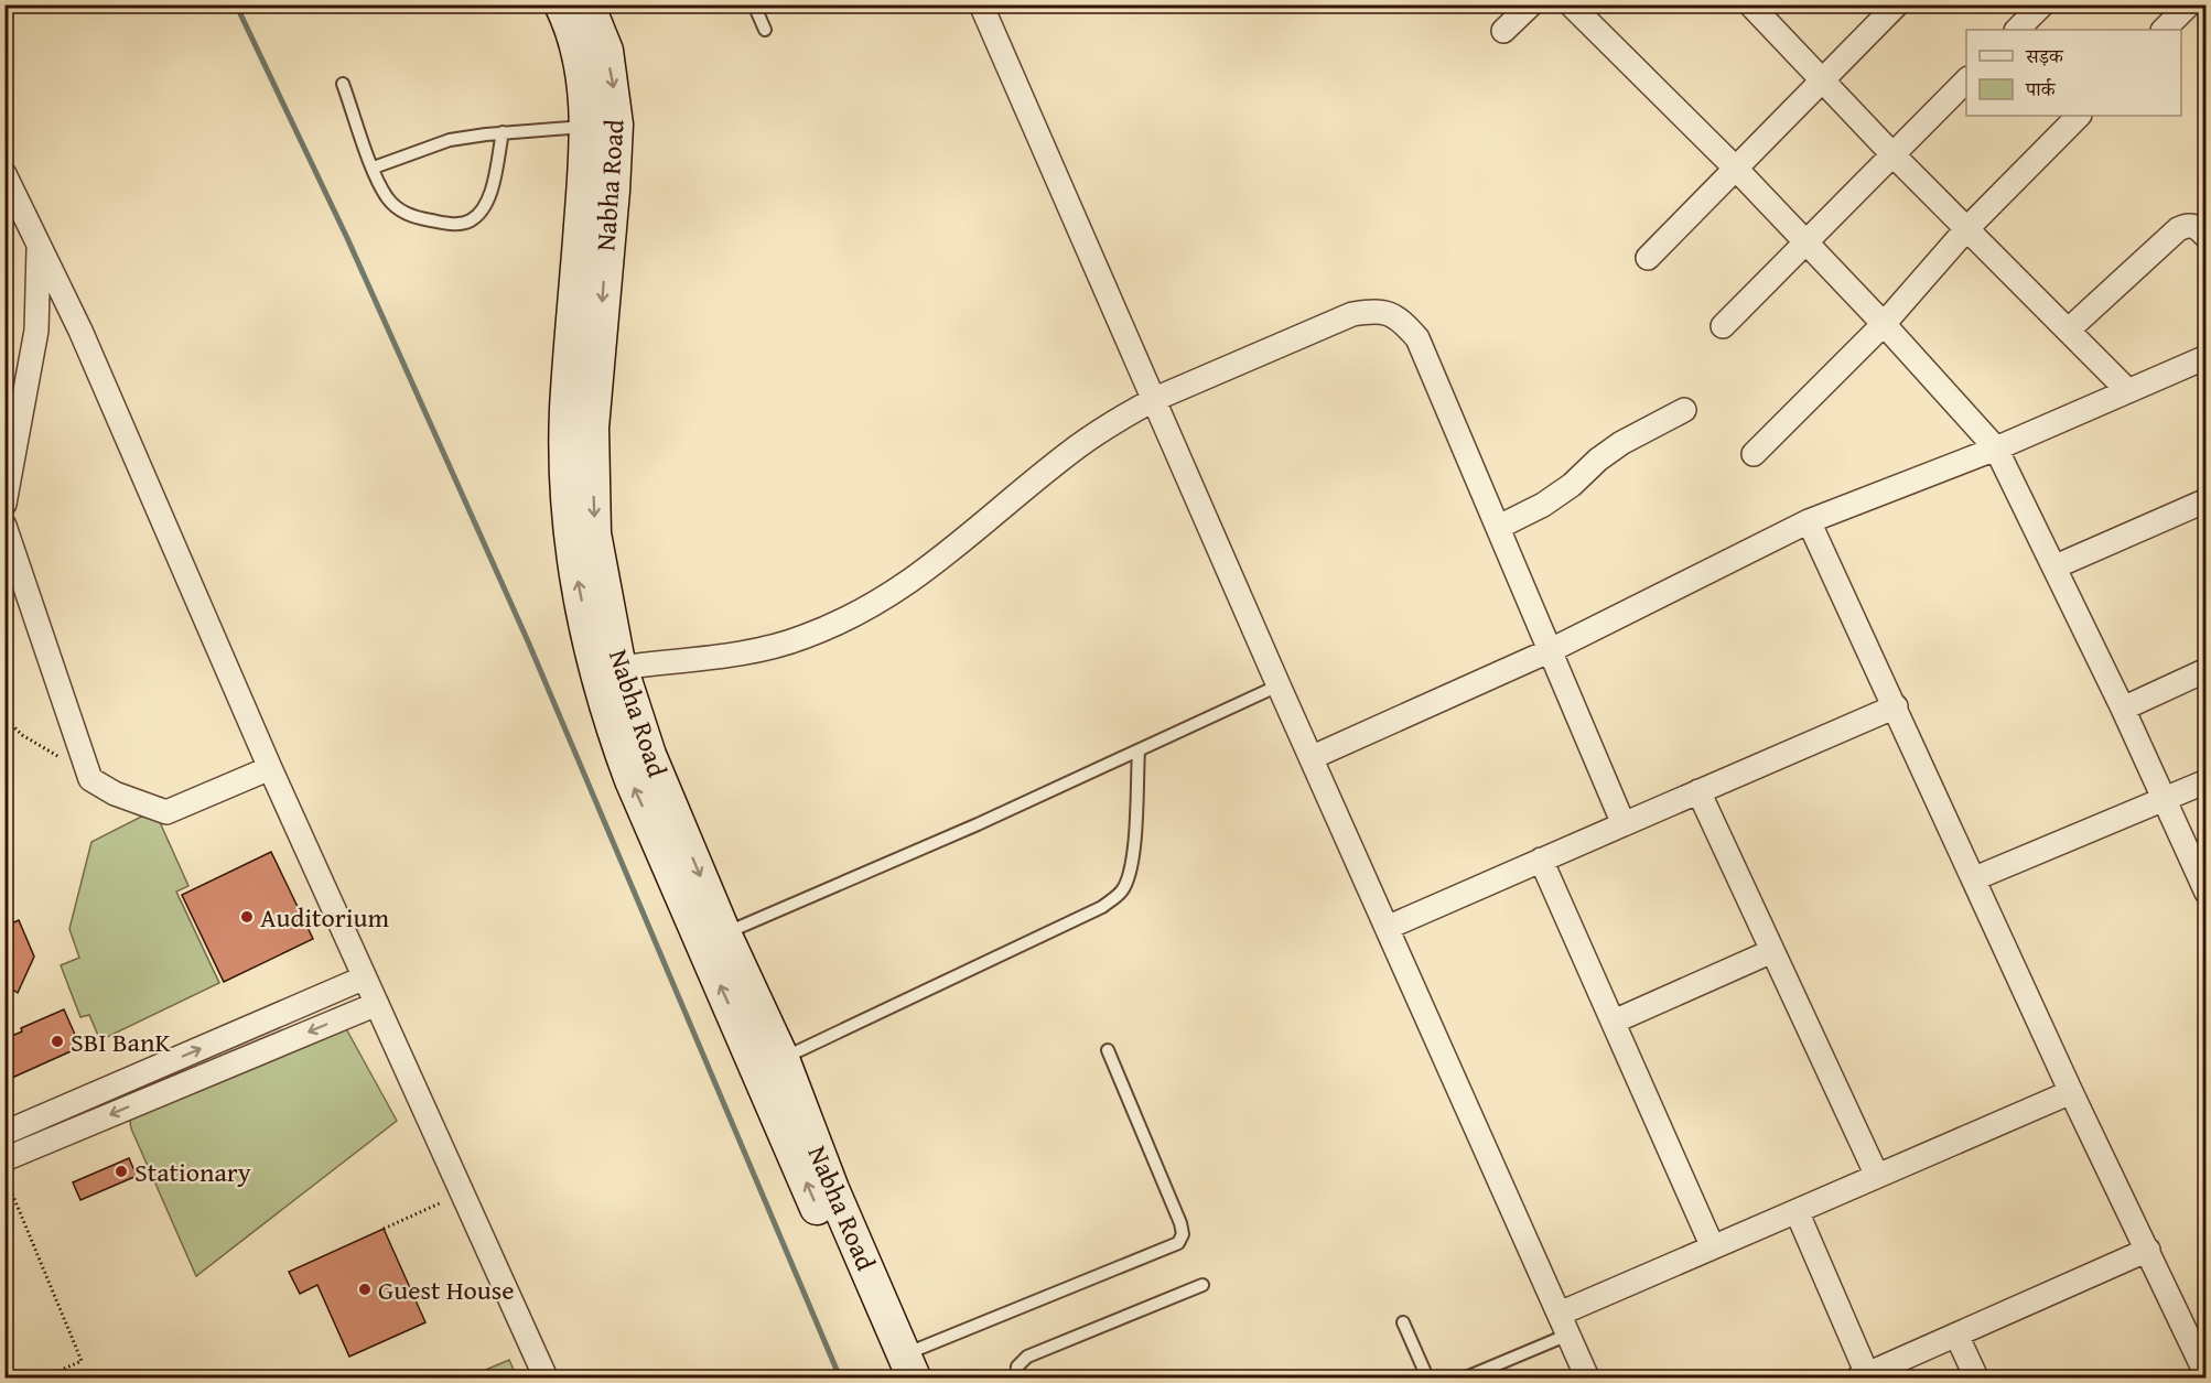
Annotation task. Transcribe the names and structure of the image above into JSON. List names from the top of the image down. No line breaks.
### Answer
{"streets":{"main road":["Nabha Road"]},"places":["Auditorium","SBI BanK","Stationary","Guest House"],"legend":["सड़क","पार्क"]}
